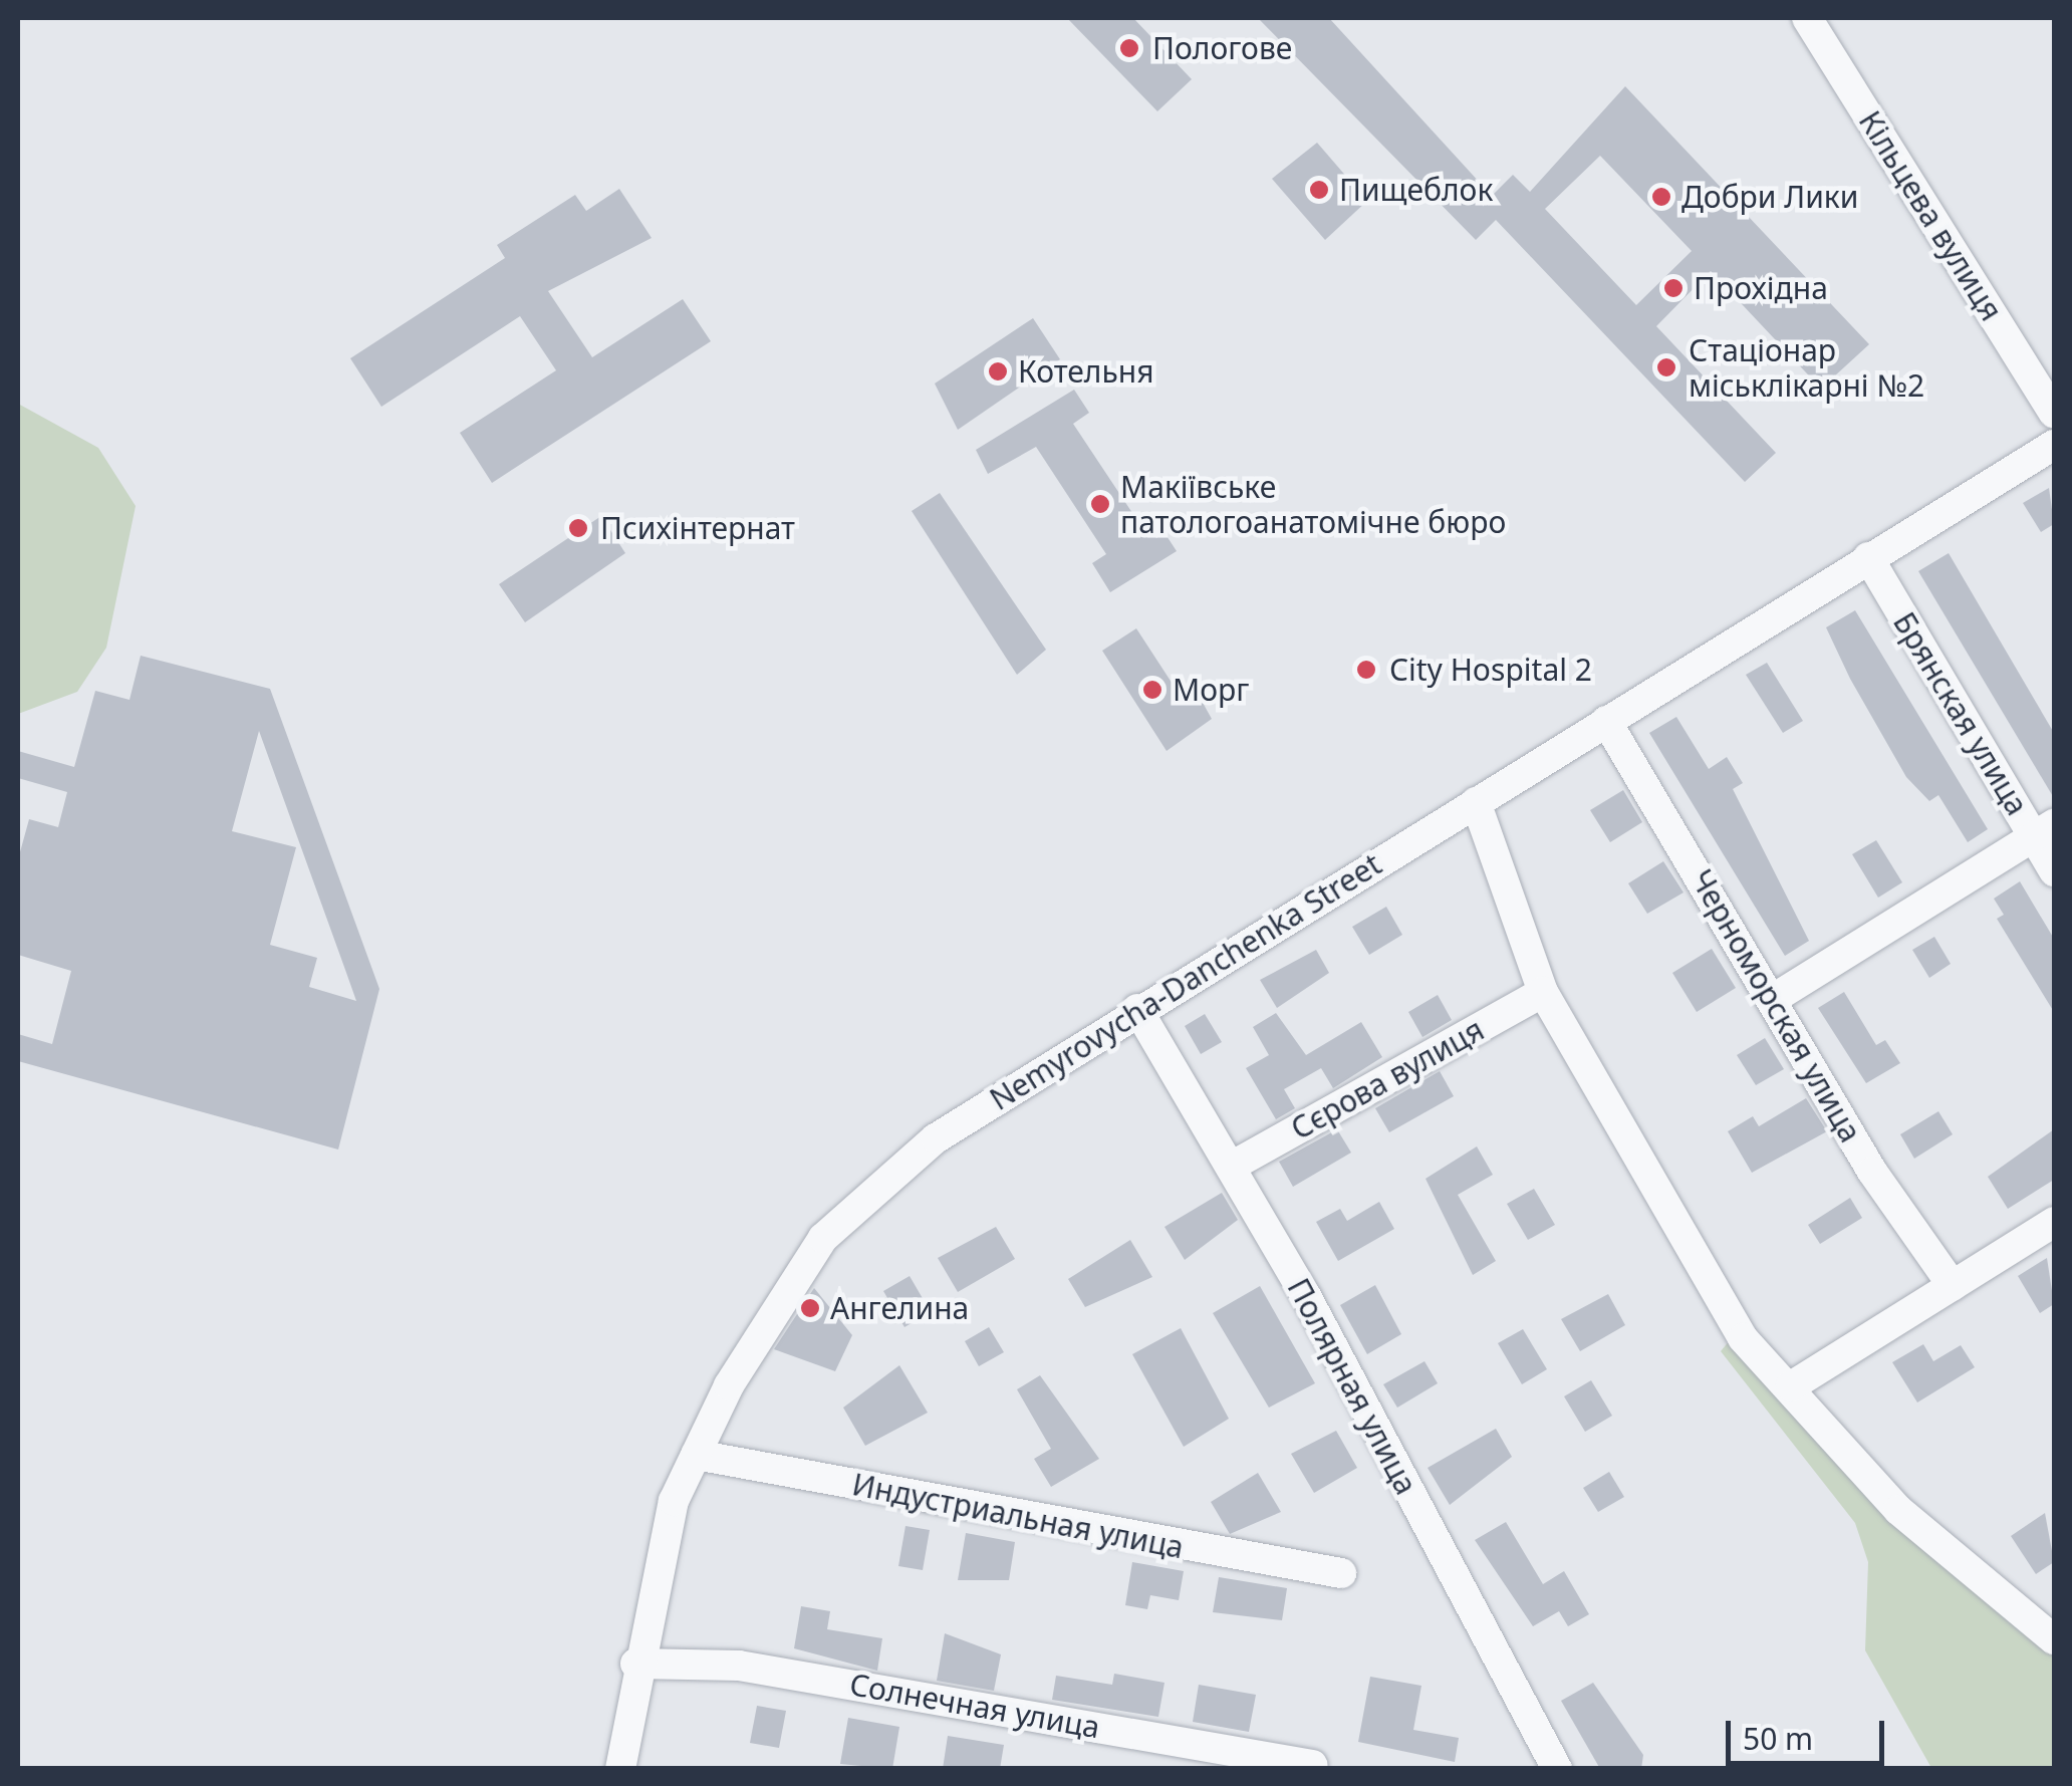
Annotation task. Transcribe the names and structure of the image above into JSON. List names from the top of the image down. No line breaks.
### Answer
{"streets":{"street":["Кільцева вулиця","Брянская улица","Nemyrovycha-Danchenka Street","Черноморская улица","Сєрова вулиця","Полярная улица","Индустриальная улица","Солнечная улица"]},"crossings":[["Брянская улица","Nemyrovycha-Danchenka Street"],["Nemyrovycha-Danchenka Street","Черноморская улица"],["Nemyrovycha-Danchenka Street","Полярная улица"],["Nemyrovycha-Danchenka Street","Индустриальная улица"],["Nemyrovycha-Danchenka Street","Солнечная улица"],["Сєрова вулиця","Полярная улица"]],"places":["Пологове","Пищеблок","Добри Лики","Прохідна","Стаціонар міськлікарні №2","Котельня","Макіївське патологоанатомічне бюро","Психінтернат","City Hospital 2","Морг","Ангелина"],"scale_bar":"50 m"}
